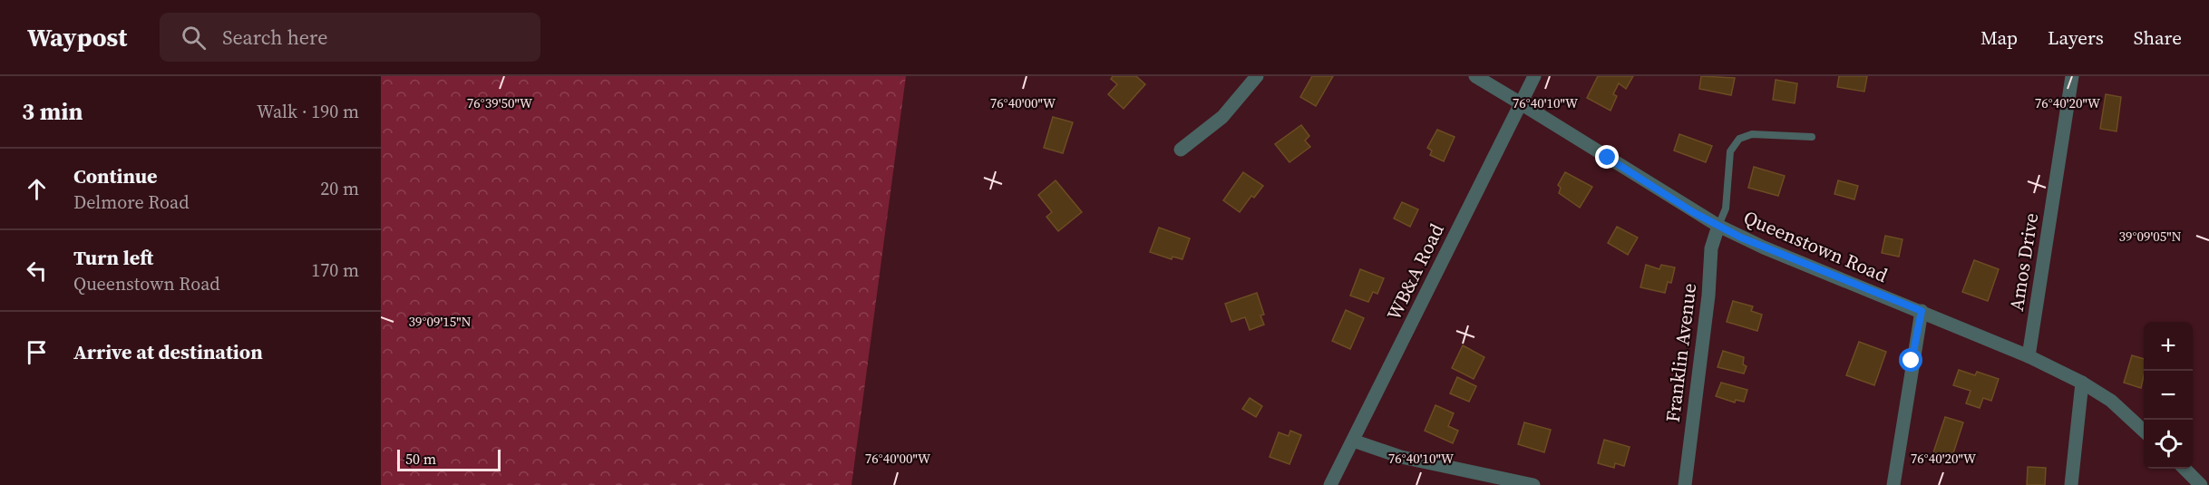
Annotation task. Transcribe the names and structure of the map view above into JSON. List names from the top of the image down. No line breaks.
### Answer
{"streets":{"street":["Queenstown Road","Amos Drive","WB&A Road","Franklin Avenue"]},"crossings":[["Queenstown Road","Amos Drive"],["Queenstown Road","WB&A Road"],["Queenstown Road","Franklin Avenue"]],"scale_bar":"50 m","page":{"header":"Waypost","search":"Search here","nav":["Map","Layers","Share"],"heading":["3 min","Walk · 190 m"],"list":[["Continue","Delmore Road","20 m"],["Turn left","Queenstown Road","170 m"],"Arrive at destination"],"map_buttons":["+","−"],"scale":"50 m"},"coordinates":["76°39'50\"W","76°40'00\"W","76°40'10\"W","76°40'20\"W","39°09'05\"N","39°09'15\"N"]}
